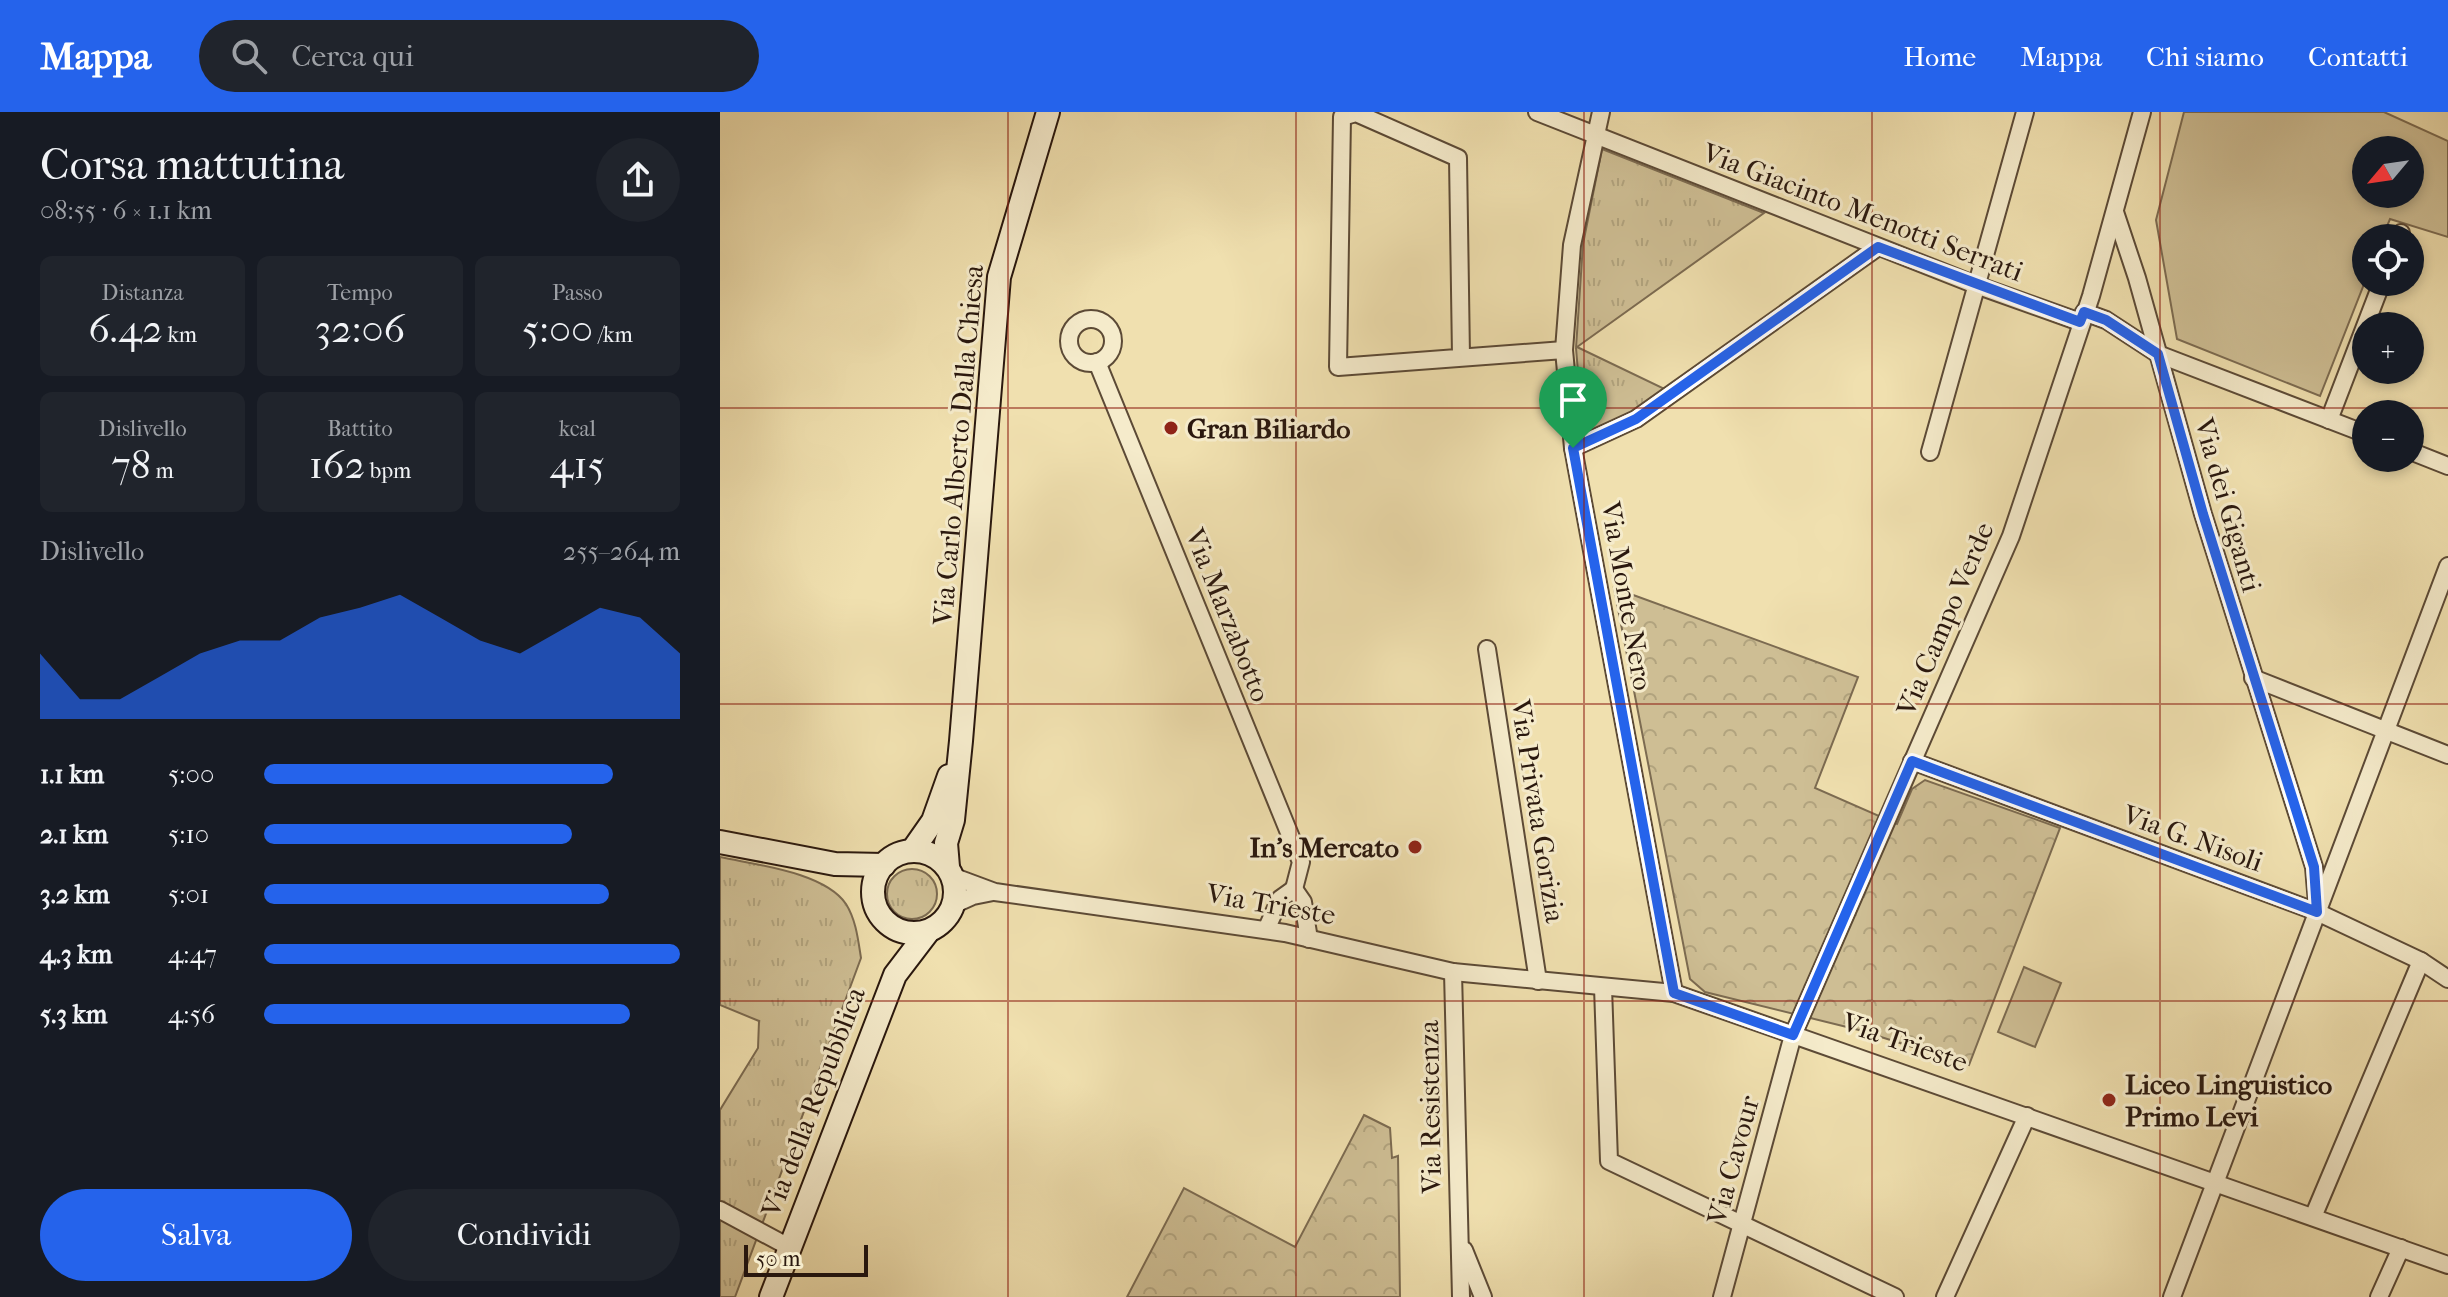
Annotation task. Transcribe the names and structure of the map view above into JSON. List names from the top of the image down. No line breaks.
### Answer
{"streets":{"street":["Via Giacinto Menotti Serrati","Via Carlo Alberto Dalla Chiesa","Via dei Giganti","Via Monte Nero","Via Marzabotto","Via Campo Verde","Via Privata Gorizia","Via G. Nisoli","Via Trieste","Via della Repubblica","Via Resistenza","Via Cavour"]},"crossings":[["Via Giacinto Menotti Serrati","Via dei Giganti"],["Via Giacinto Menotti Serrati","Via Monte Nero"],["Via Giacinto Menotti Serrati","Via Campo Verde"],["Via Carlo Alberto Dalla Chiesa","Via Trieste"],["Via Carlo Alberto Dalla Chiesa","Via della Repubblica"],["Via dei Giganti","Via Campo Verde"],["Via dei Giganti","Via G. Nisoli"],["Via Monte Nero","Via Trieste"],["Via Campo Verde","Via G. Nisoli"],["Via Campo Verde","Via Trieste"],["Via Campo Verde","Via Cavour"],["Via Privata Gorizia","Via Trieste"],["Via Trieste","Via della Repubblica"],["Via Trieste","Via Resistenza"],["Via Trieste","Via Cavour"]],"places":["Gran Biliardo","In's Mercato","Liceo Linguistico Primo Levi"],"scale_bar":"50 m","north":"bottom left","page":{"header":"Mappa","search":"Cerca qui","nav":["Home","Mappa","Chi siamo","Contatti"],"heading":["Corsa mattutina","08:55 · 6 × 1.1 km"],"map_buttons":["+","−"],"stats":[["Distanza","6.42 km"],["Tempo","32:06"],["Passo","5:00 /km"],["Dislivello","78 m"],["Battito","162 bpm"],["kcal","415"]],"chart":["Dislivello","255–264 m"],"list":[{"name":"1.1 km","note":"5:00"},{"name":"2.1 km","note":"5:10"},{"name":"3.2 km","note":"5:01"},{"name":"4.3 km","note":"4:47"},{"name":"5.3 km","note":"4:56"}],"buttons":["Salva","Condividi"],"scale":"50 m"}}
